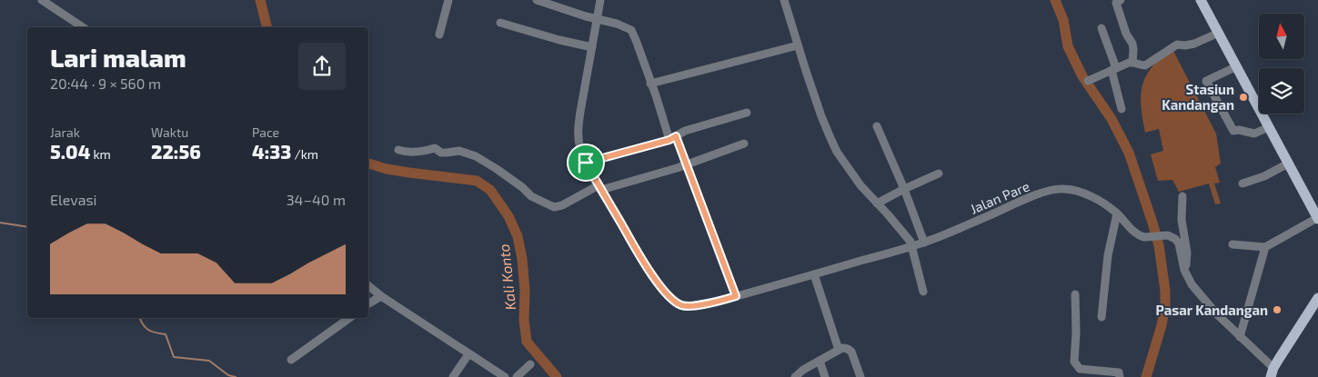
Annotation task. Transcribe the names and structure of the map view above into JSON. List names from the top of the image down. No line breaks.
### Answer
{"streets":{"street":["Jalan Pare"]},"water":["Kali Konto"],"places":["Stasiun Kandangan","Pasar Kandangan"],"north":"top","page":{"heading":["Lari malam","20:44 · 9 × 560 m"],"stats":[["Jarak","5.04 km"],["Waktu","22:56"],["Pace","4:33 /km"]],"chart":["Elevasi","34–40 m"]}}
